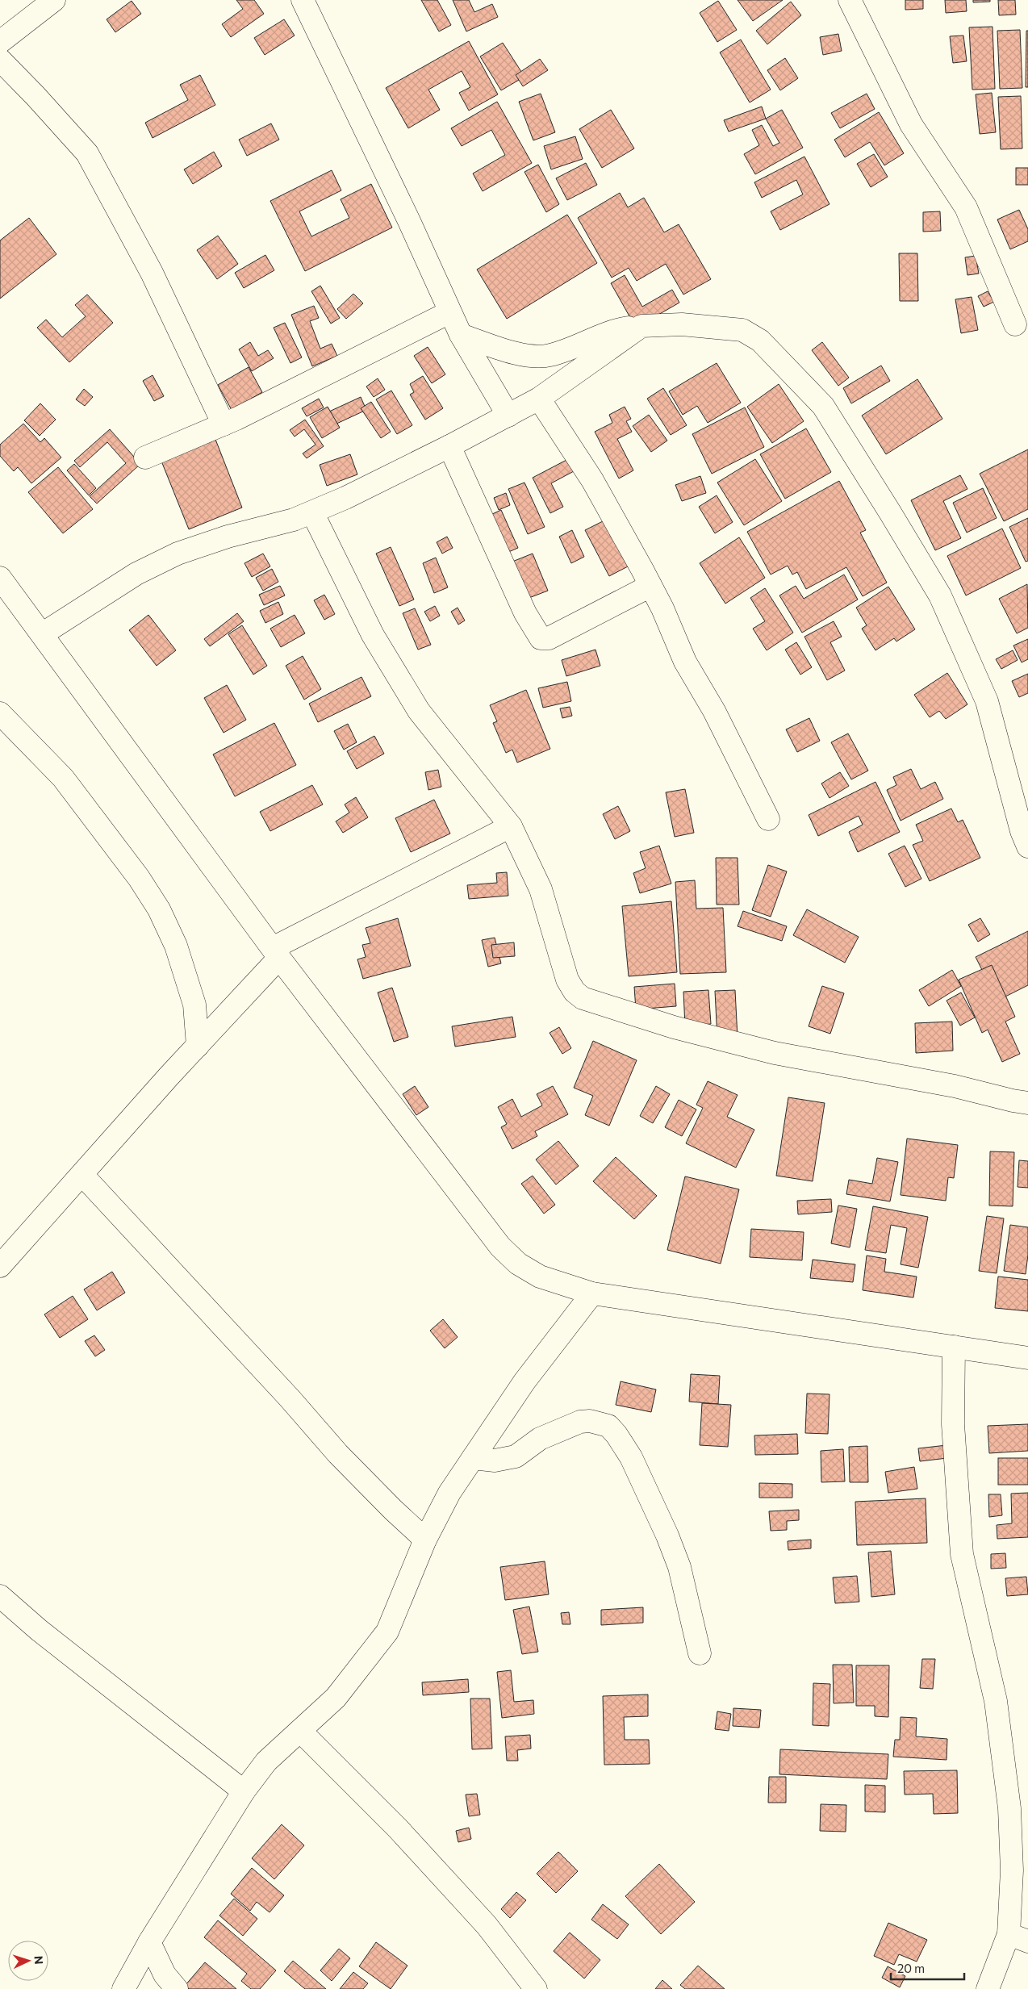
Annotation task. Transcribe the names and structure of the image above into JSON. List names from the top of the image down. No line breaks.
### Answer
{"scale_bar":"20 m","north":"right"}
